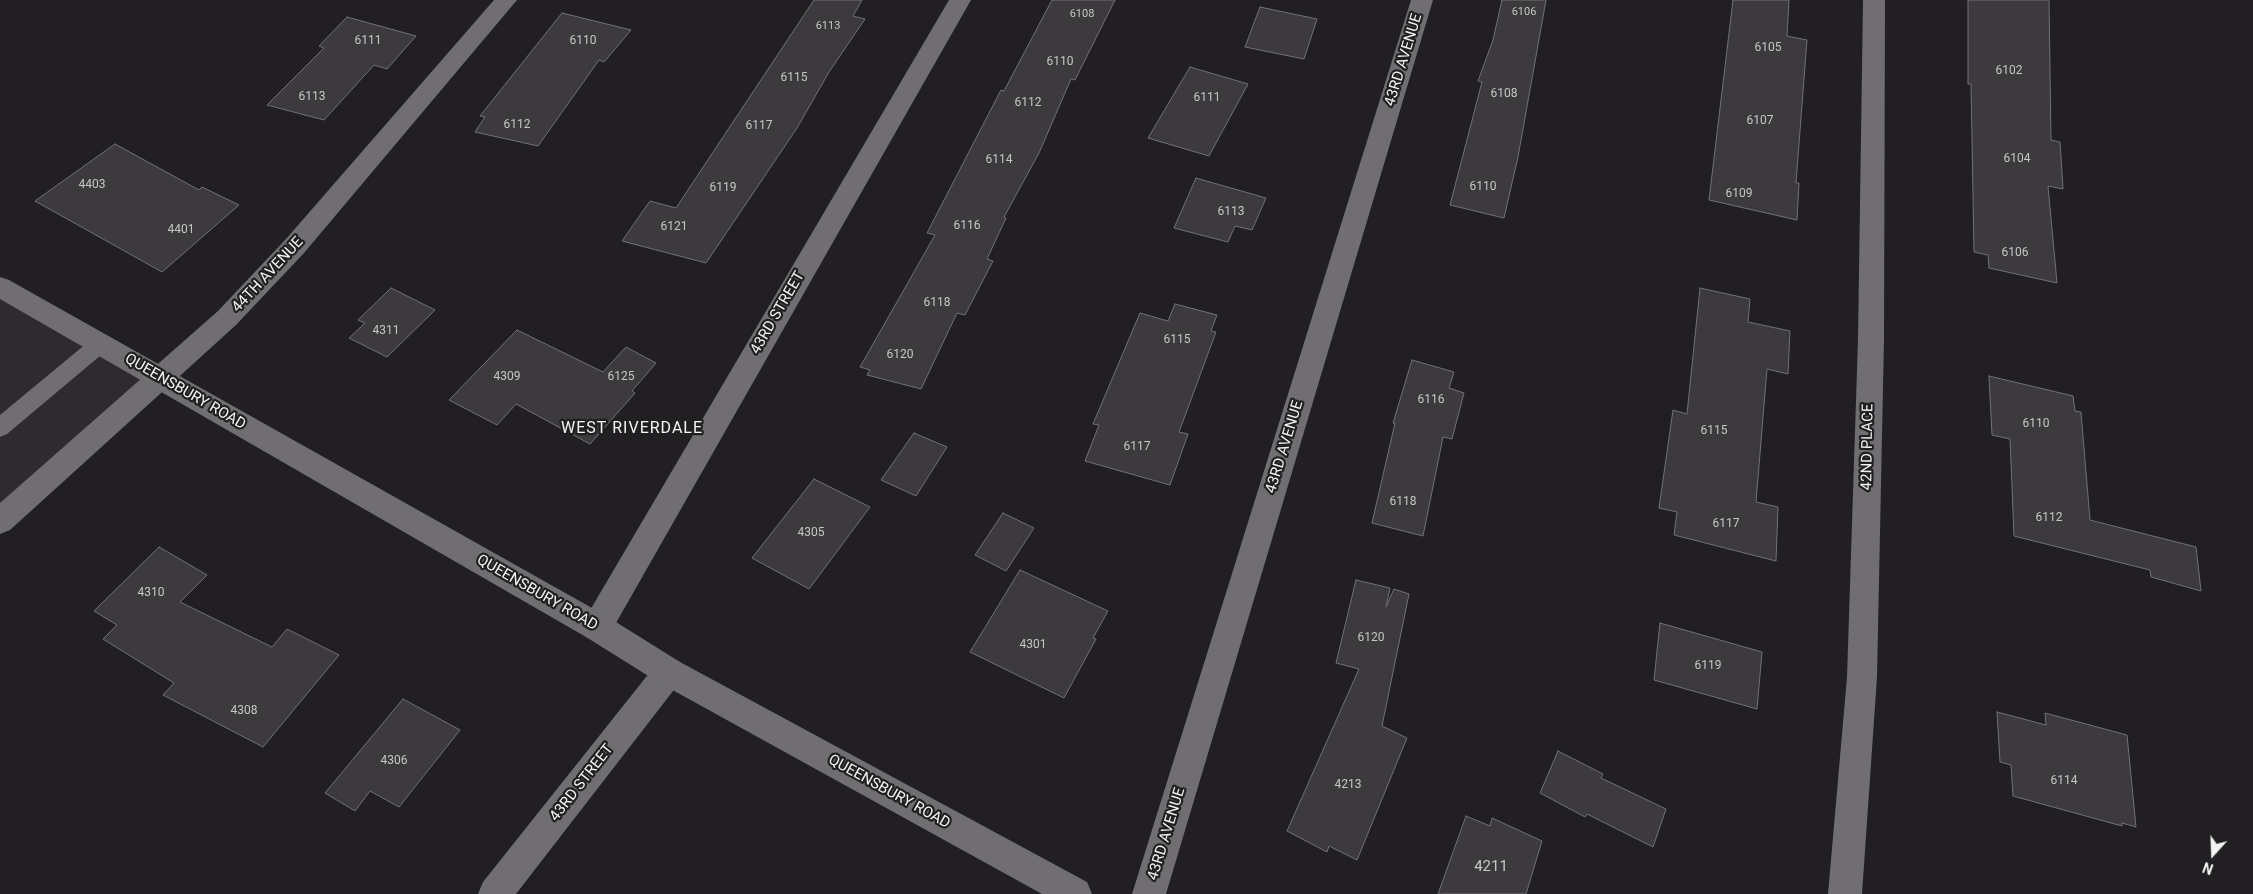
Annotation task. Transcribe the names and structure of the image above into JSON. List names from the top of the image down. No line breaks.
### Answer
{"streets":{"street":["43RD AVENUE","44TH AVENUE","43RD STREET","QUEENSBURY ROAD","42ND PLACE"]},"crossings":[["44TH AVENUE","QUEENSBURY ROAD"],["43RD STREET","QUEENSBURY ROAD"]],"districts":["WEST RIVERDALE"],"house_numbers":["6106","6108","6113","6111","6110","6105","6110","6102","6115","6108","6113","6111","6112","6107","6112","6117","6104","6114","4403","6110","6119","6109","6113","6116","6121","4401","6106","6118","4311","6115","6120","4309","6125","6116","6110","6115","6117","6118","6112","6117","4305","4310","6120","4301","6119","4308","4306","6114","4213","4211"],"north":"bottom"}
